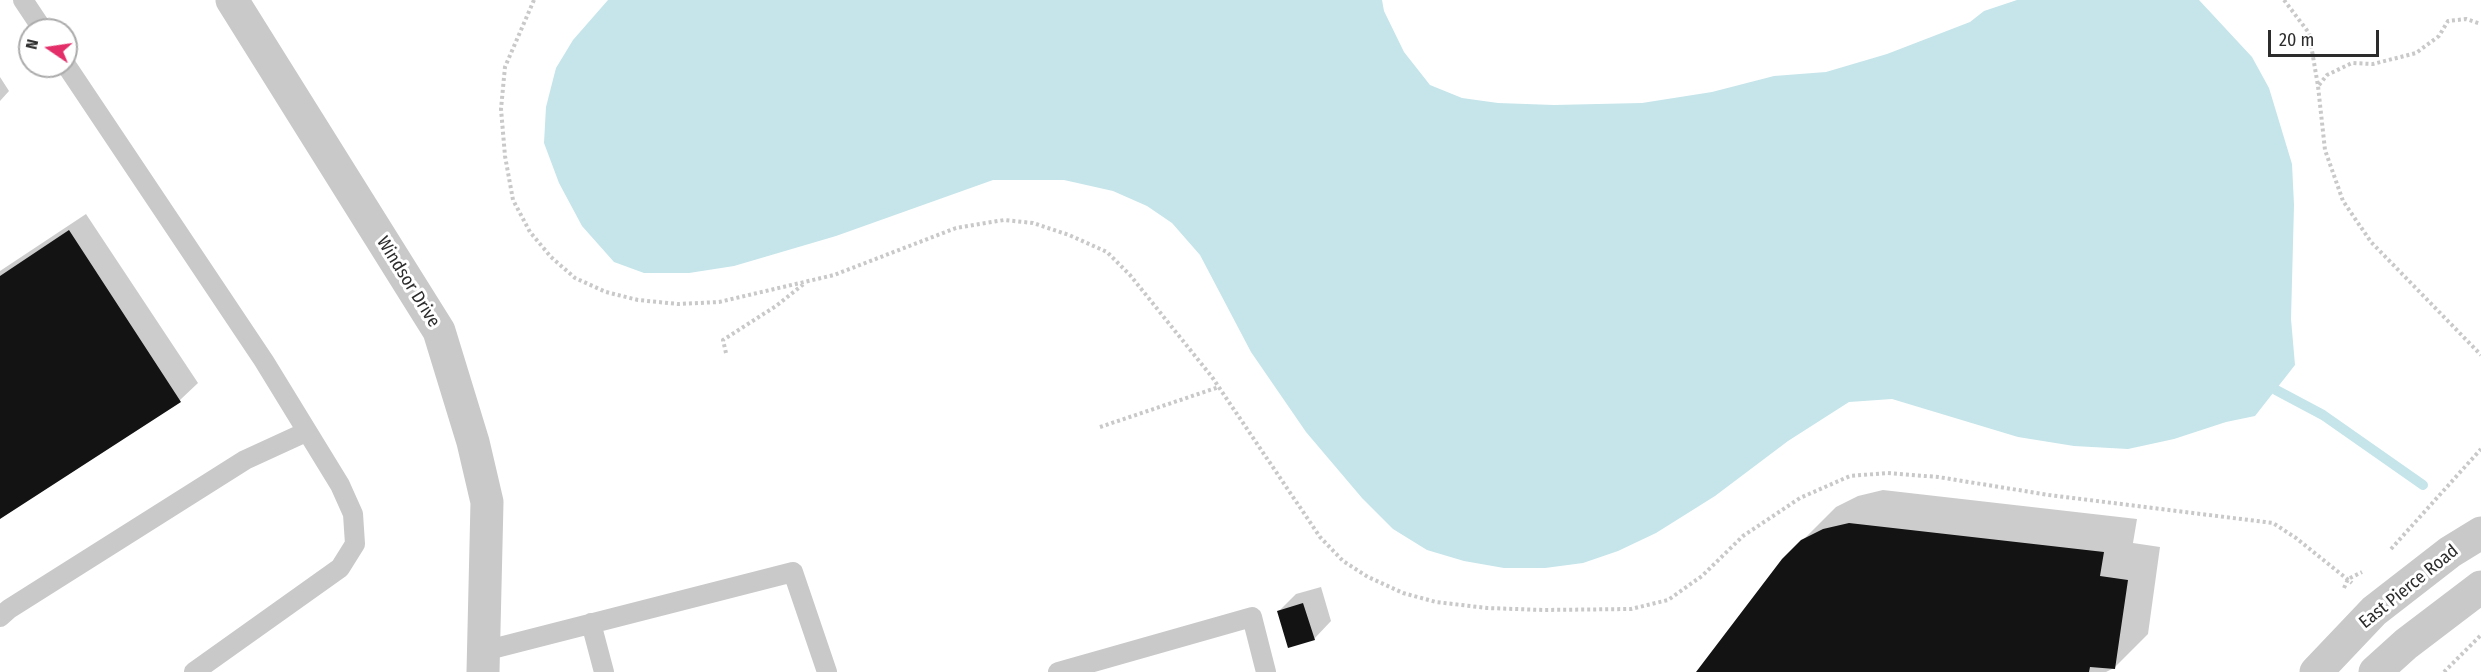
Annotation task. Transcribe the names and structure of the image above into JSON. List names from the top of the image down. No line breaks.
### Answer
{"streets":{"street":["Windsor Drive","East Pierce Road"]},"scale_bar":"20 m","north":"left"}
